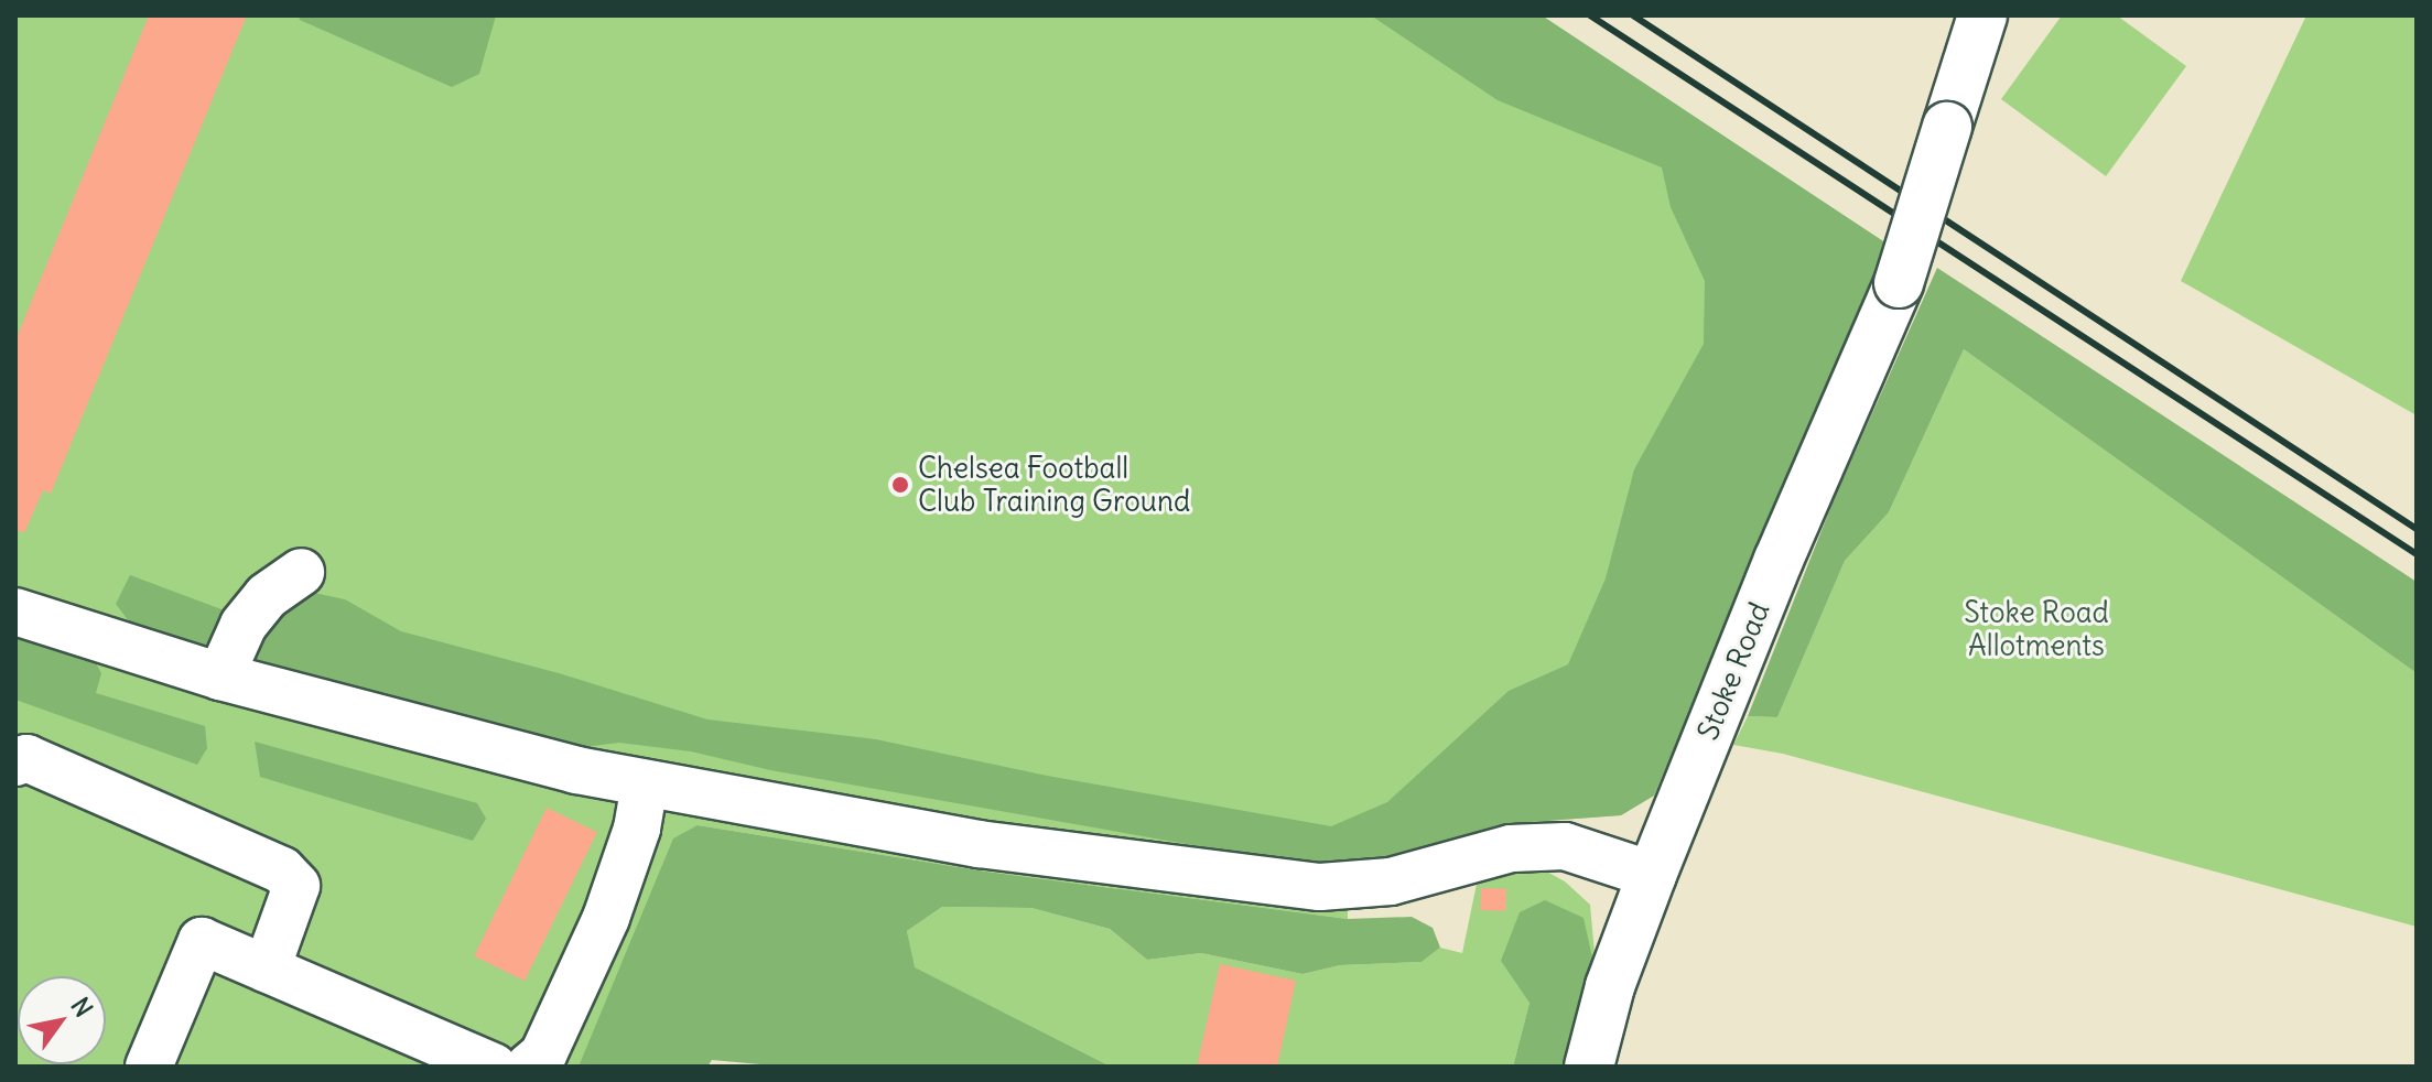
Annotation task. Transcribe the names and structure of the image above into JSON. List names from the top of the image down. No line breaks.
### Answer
{"streets":{"main road":["Stoke Road"]},"parks":["Stoke Road Allotments"],"places":["Chelsea Football Club Training Ground"],"north":"top right"}
